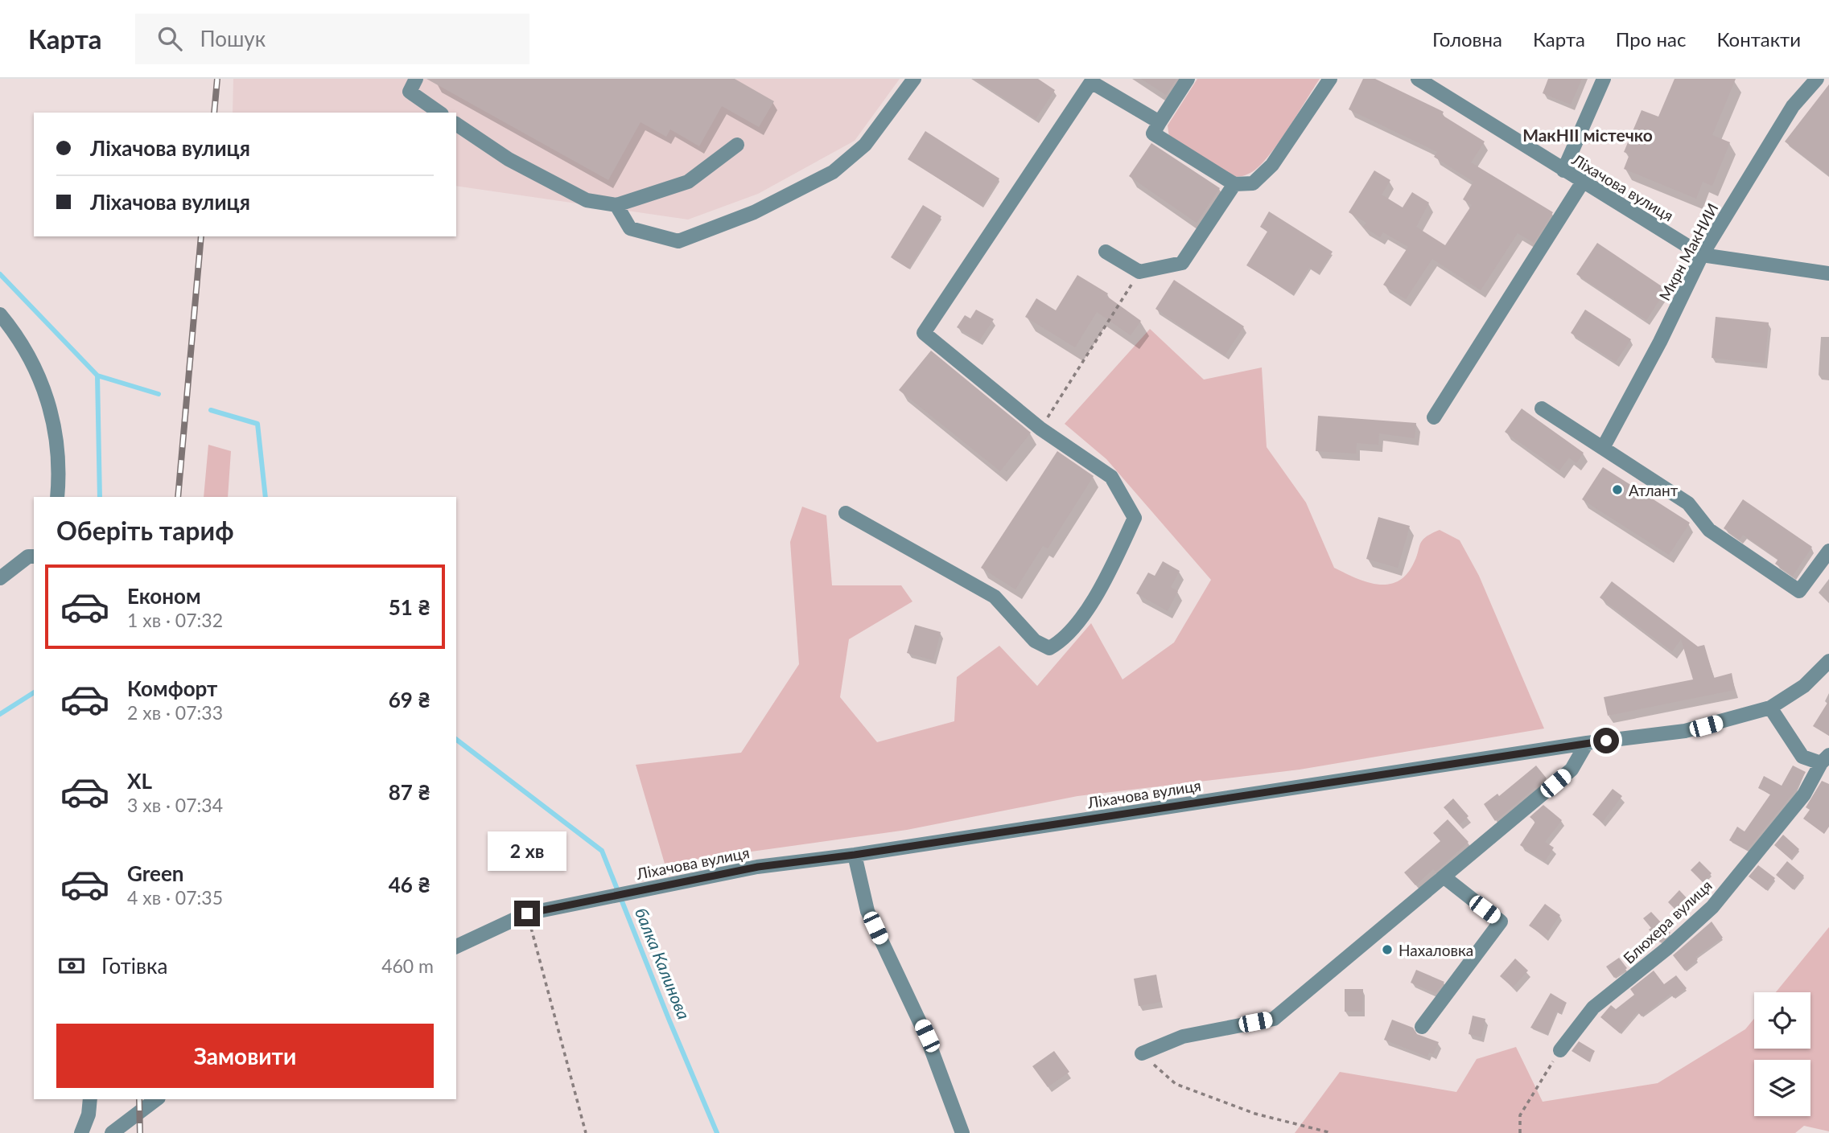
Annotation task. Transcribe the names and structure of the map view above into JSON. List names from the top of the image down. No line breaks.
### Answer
{"streets":{"street":["Ліхачова вулиця","Мкрн МакНИИ","Блюхера вулиця"]},"crossings":[["Ліхачова вулиця","Мкрн МакНИИ"]],"districts":["МакНІІ містечко"],"water":["балка Калинова"],"places":["Атлант","Нахаловка"],"page":{"header":"Карта","search":"Пошук","nav":["Головна","Карта","Про нас","Контакти"],"banner":["Ліхачова вулиця","Ліхачова вулиця"],"heading":"Оберіть тариф","list":[{"name":"Економ","note":"1 хв · 07:32","value":"51 ₴"},{"name":"Комфорт","note":"2 хв · 07:33","value":"69 ₴"},{"name":"XL","note":"3 хв · 07:34","value":"87 ₴"},{"name":"Green","note":"4 хв · 07:35","value":"46 ₴"}],"bubble":"2 хв","pay":["Готівка","460 m"],"buttons":"Замовити"}}
